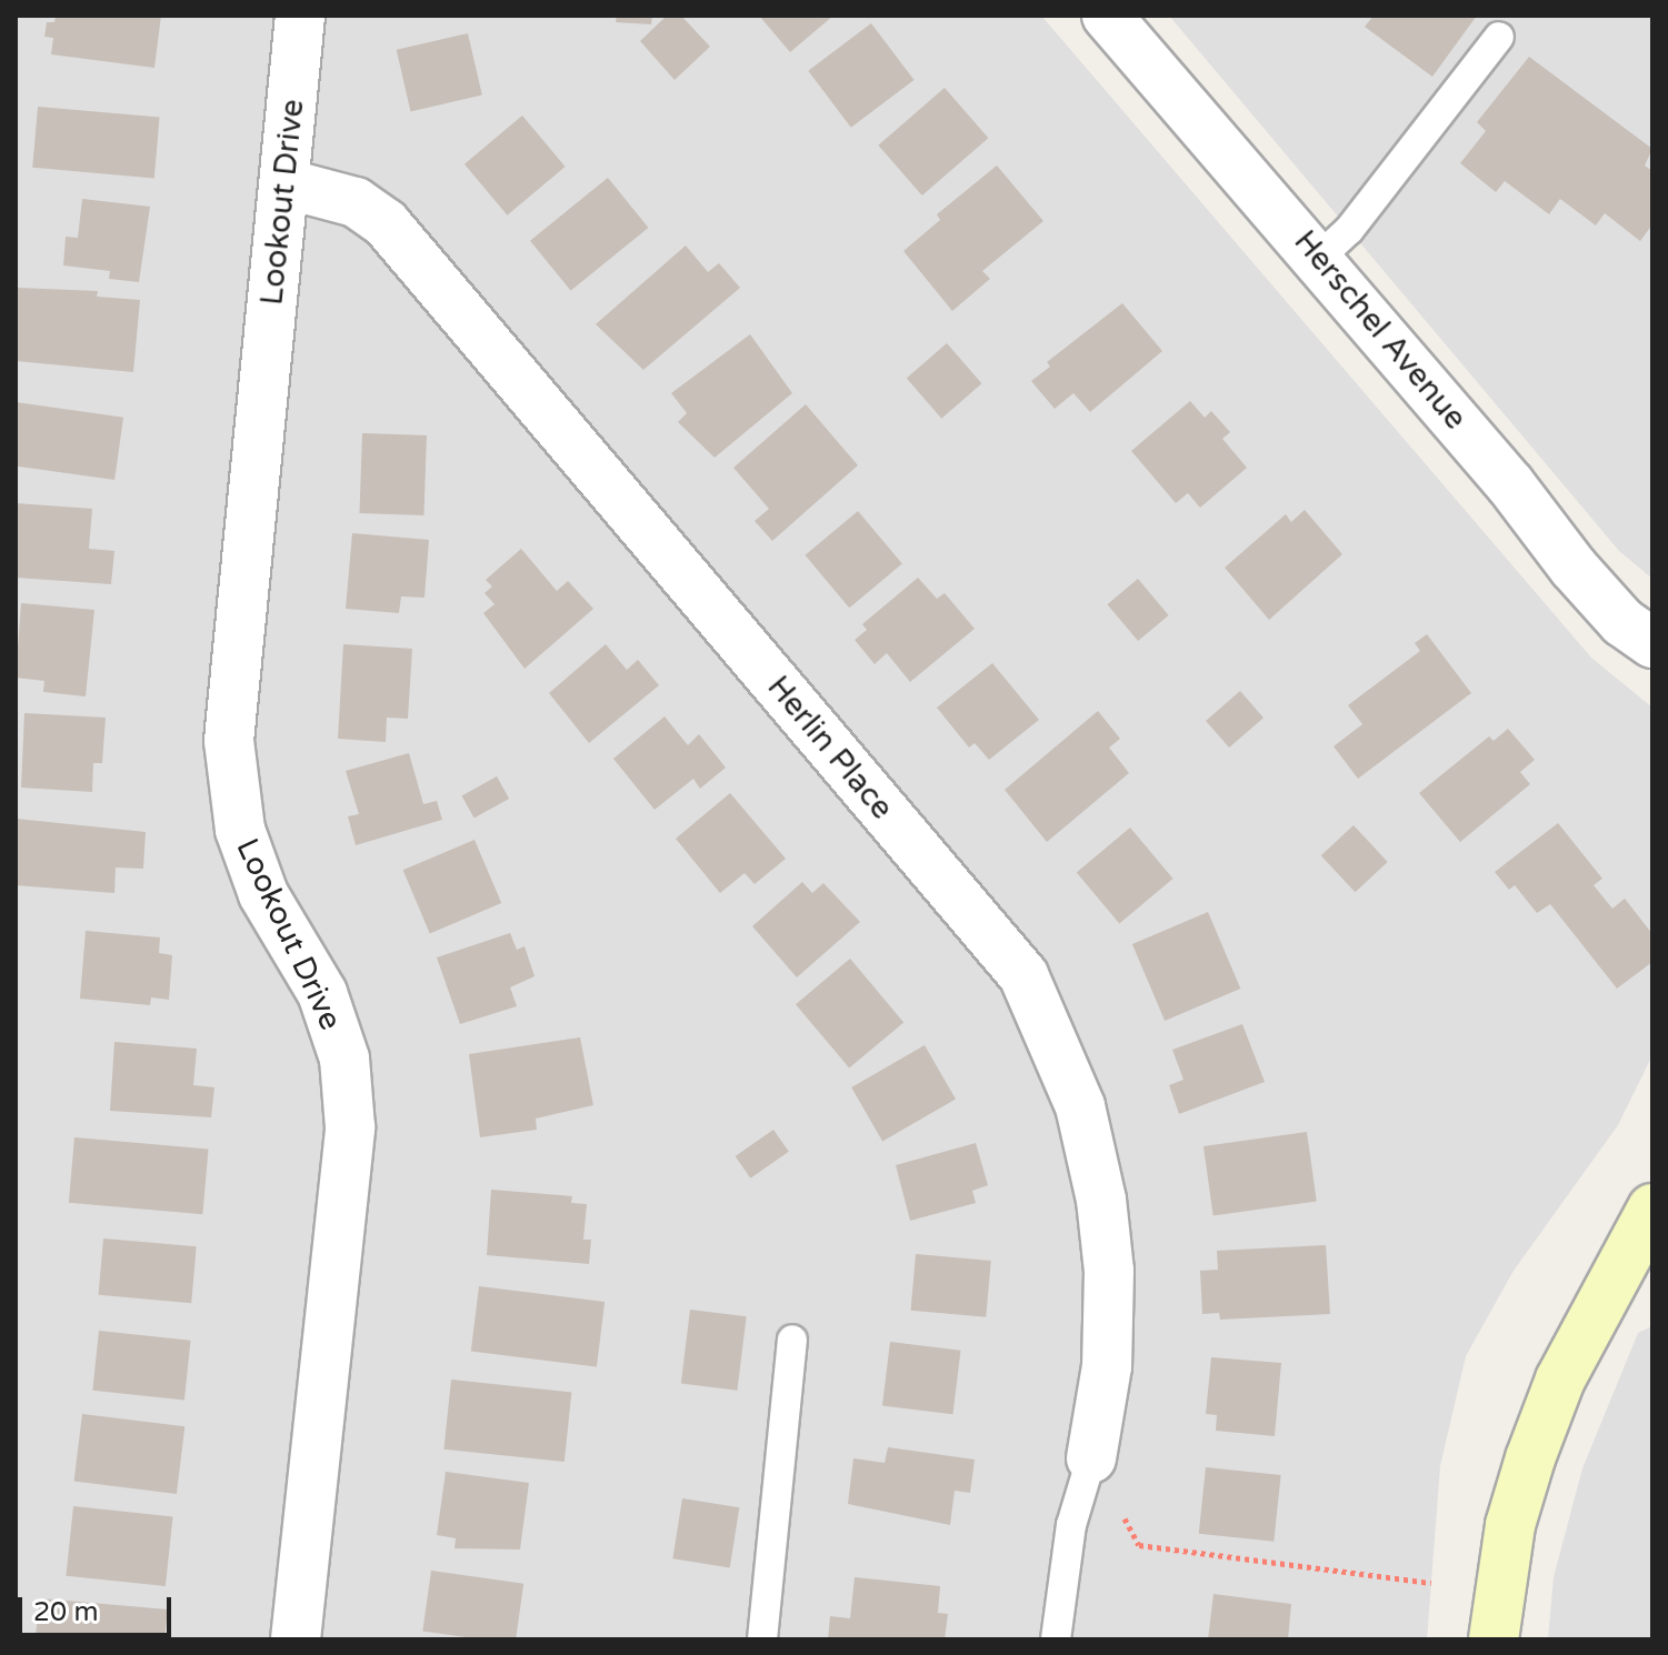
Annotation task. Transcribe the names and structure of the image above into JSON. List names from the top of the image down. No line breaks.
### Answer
{"streets":{"street":["Lookout Drive","Herschel Avenue","Herlin Place"]},"crossings":[["Lookout Drive","Herlin Place"]],"scale_bar":"20 m"}
